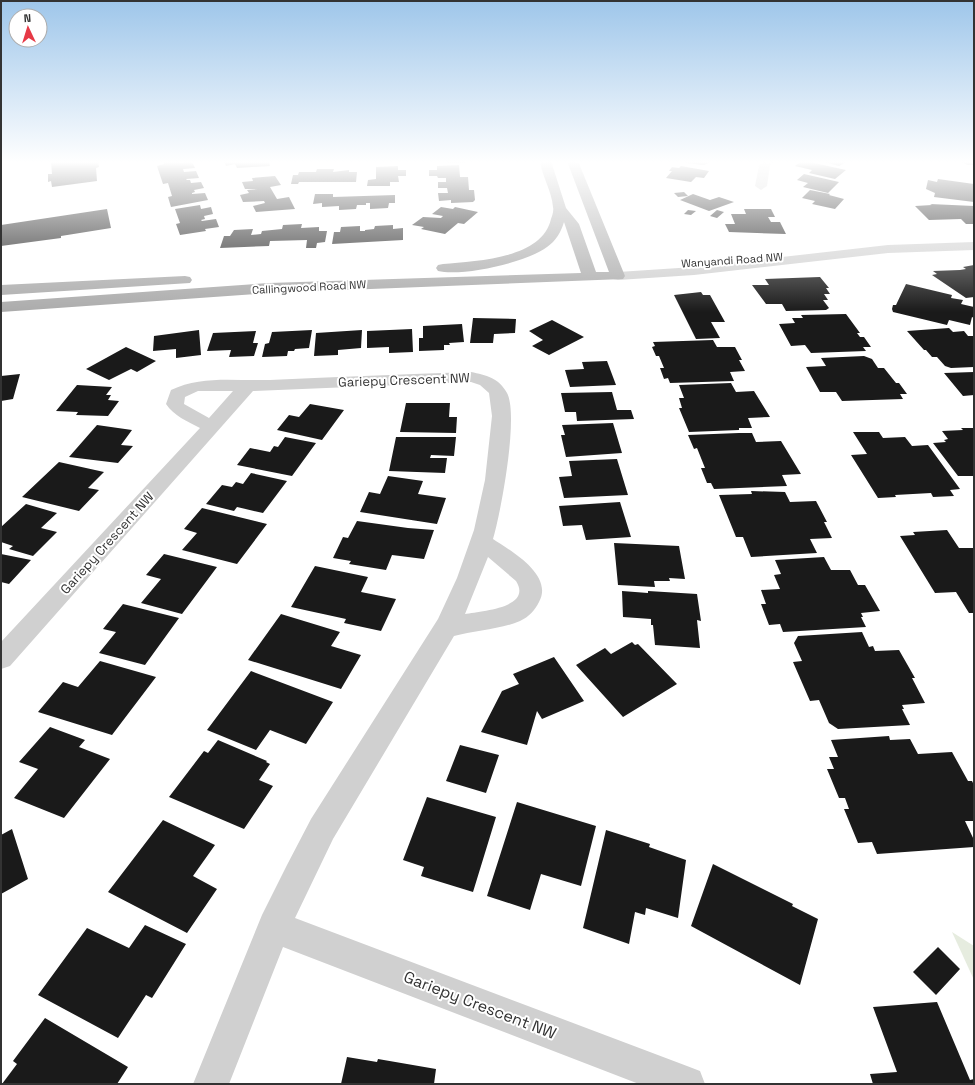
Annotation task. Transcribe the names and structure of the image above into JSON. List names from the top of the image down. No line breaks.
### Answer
{"streets":{"main road":["Callingwood Road NW"],"street":["Wanyandi Road NW","Gariepy Crescent NW"]},"crossings":[["Wanyandi Road NW","Callingwood Road NW"]],"north":"top"}
